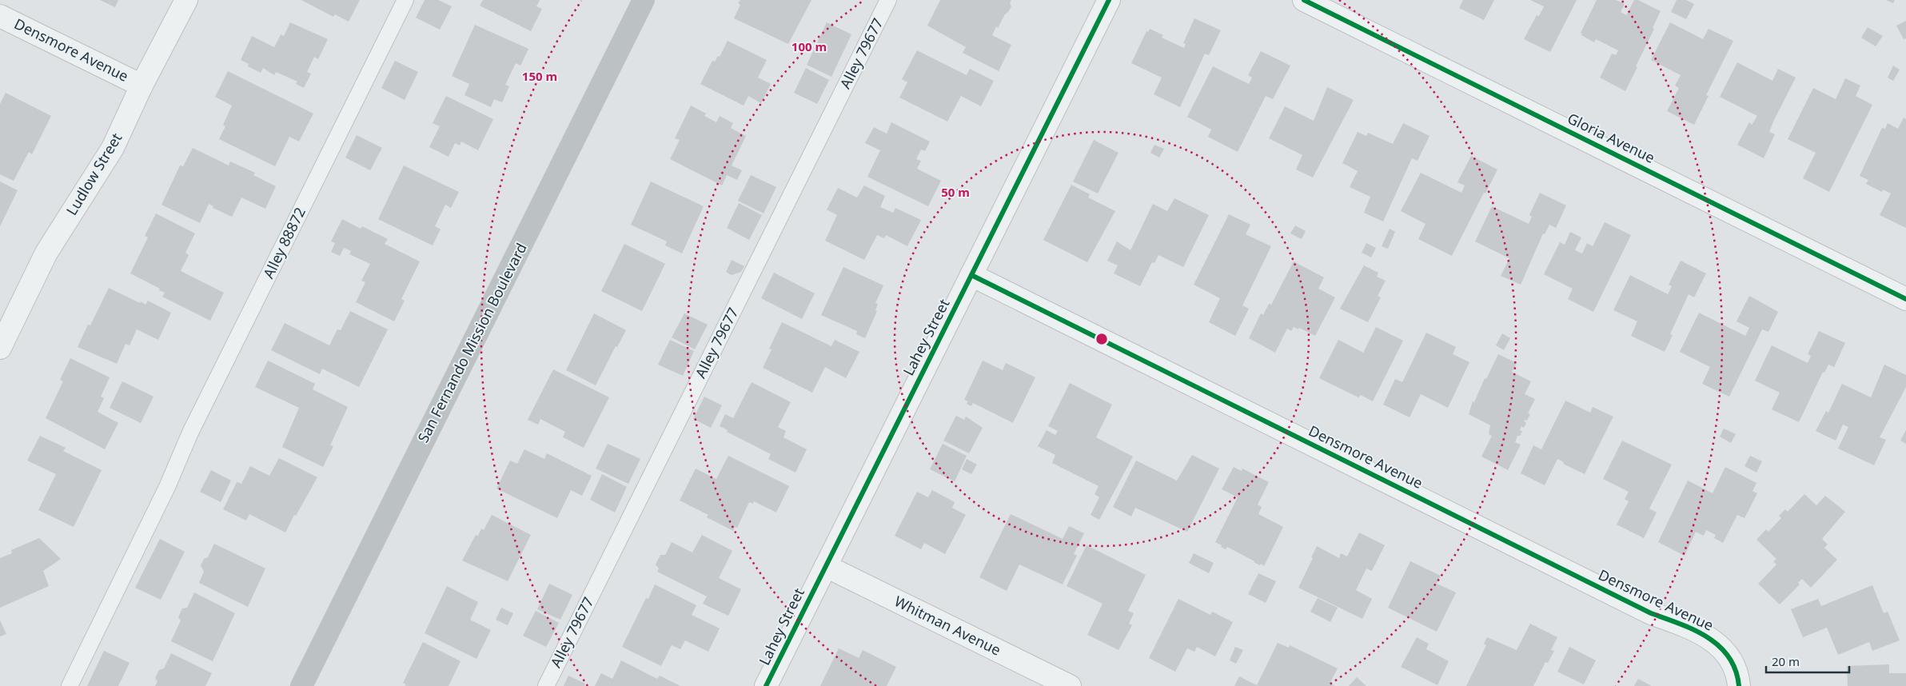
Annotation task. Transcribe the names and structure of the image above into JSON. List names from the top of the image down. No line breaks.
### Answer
{"streets":{"main road":["San Fernando Mission Boulevard"],"street":["Densmore Avenue","Gloria Avenue","Ludlow Street","Lahey Street","Whitman Avenue"],"lane":["Alley 79677","Alley 88872"]},"crossings":[["Densmore Avenue","Ludlow Street"],["Densmore Avenue","Lahey Street"],["Lahey Street","Whitman Avenue"]],"scale_bar":"20 m","rings":["100 m","150 m","50 m"]}
